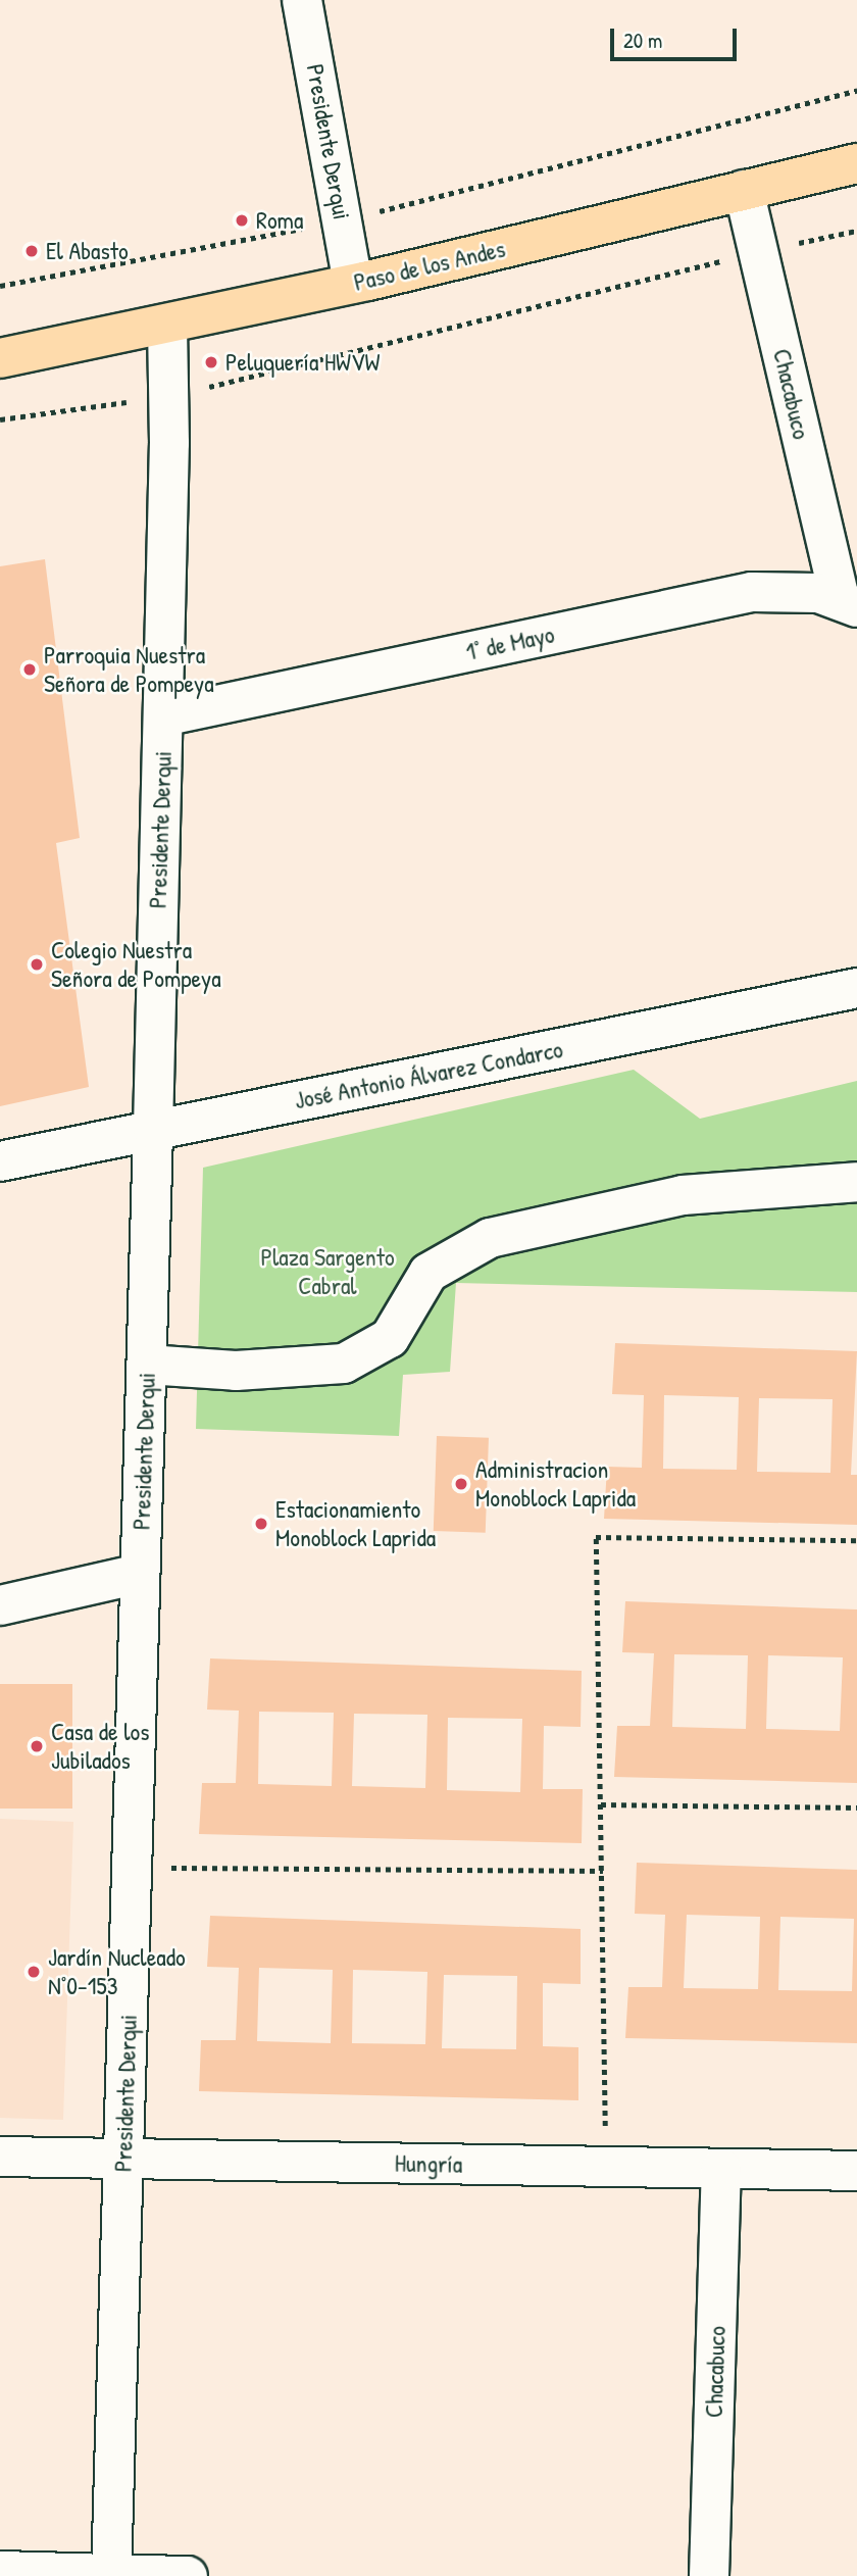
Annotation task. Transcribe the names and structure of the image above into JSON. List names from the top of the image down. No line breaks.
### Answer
{"streets":{"main road":["Paso de los Andes"],"street":["Presidente Derqui","Chacabuco","1° de Mayo","José Antonio Álvarez Condarco","Hungría"]},"crossings":[["Presidente Derqui","Paso de los Andes"],["Presidente Derqui","1° de Mayo"],["Presidente Derqui","José Antonio Álvarez Condarco"],["Presidente Derqui","Hungría"],["Paso de los Andes","Chacabuco"],["Chacabuco","1° de Mayo"],["Chacabuco","Hungría"]],"parks":["Plaza Sargento Cabral"],"places":["Roma","El Abasto","Peluquería HWVW","Parroquia Nuestra Señora de Pompeya","Colegio Nuestra Señora de Pompeya","Administracion Monoblock Laprida","Estacionamiento Monoblock Laprida","Casa de los Jubilados","Jardín Nucleado N°0-153"],"scale_bar":"20 m"}
